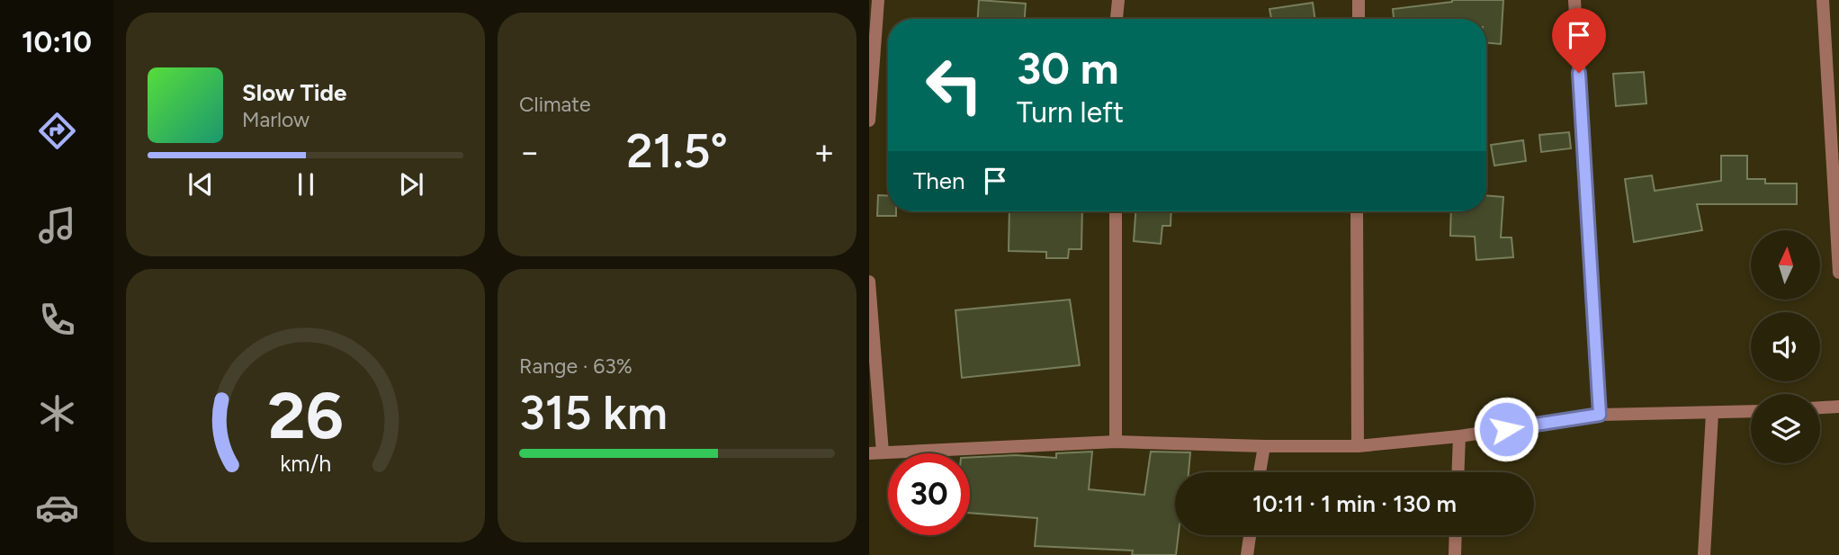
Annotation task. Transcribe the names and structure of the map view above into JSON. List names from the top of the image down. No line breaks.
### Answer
{"north":"top","page":{"tabs":"10:10","tile":["Climate",["Range · 63%","315 km"]],"turn":["30 m","Turn left"],"song":["Slow Tide","Marlow"],"heat":["−","21.5°","+"],"then":"Then","limit":"30","trip":"10:11 · 1 min · 130 m","gauge":["26","km/h"]}}
